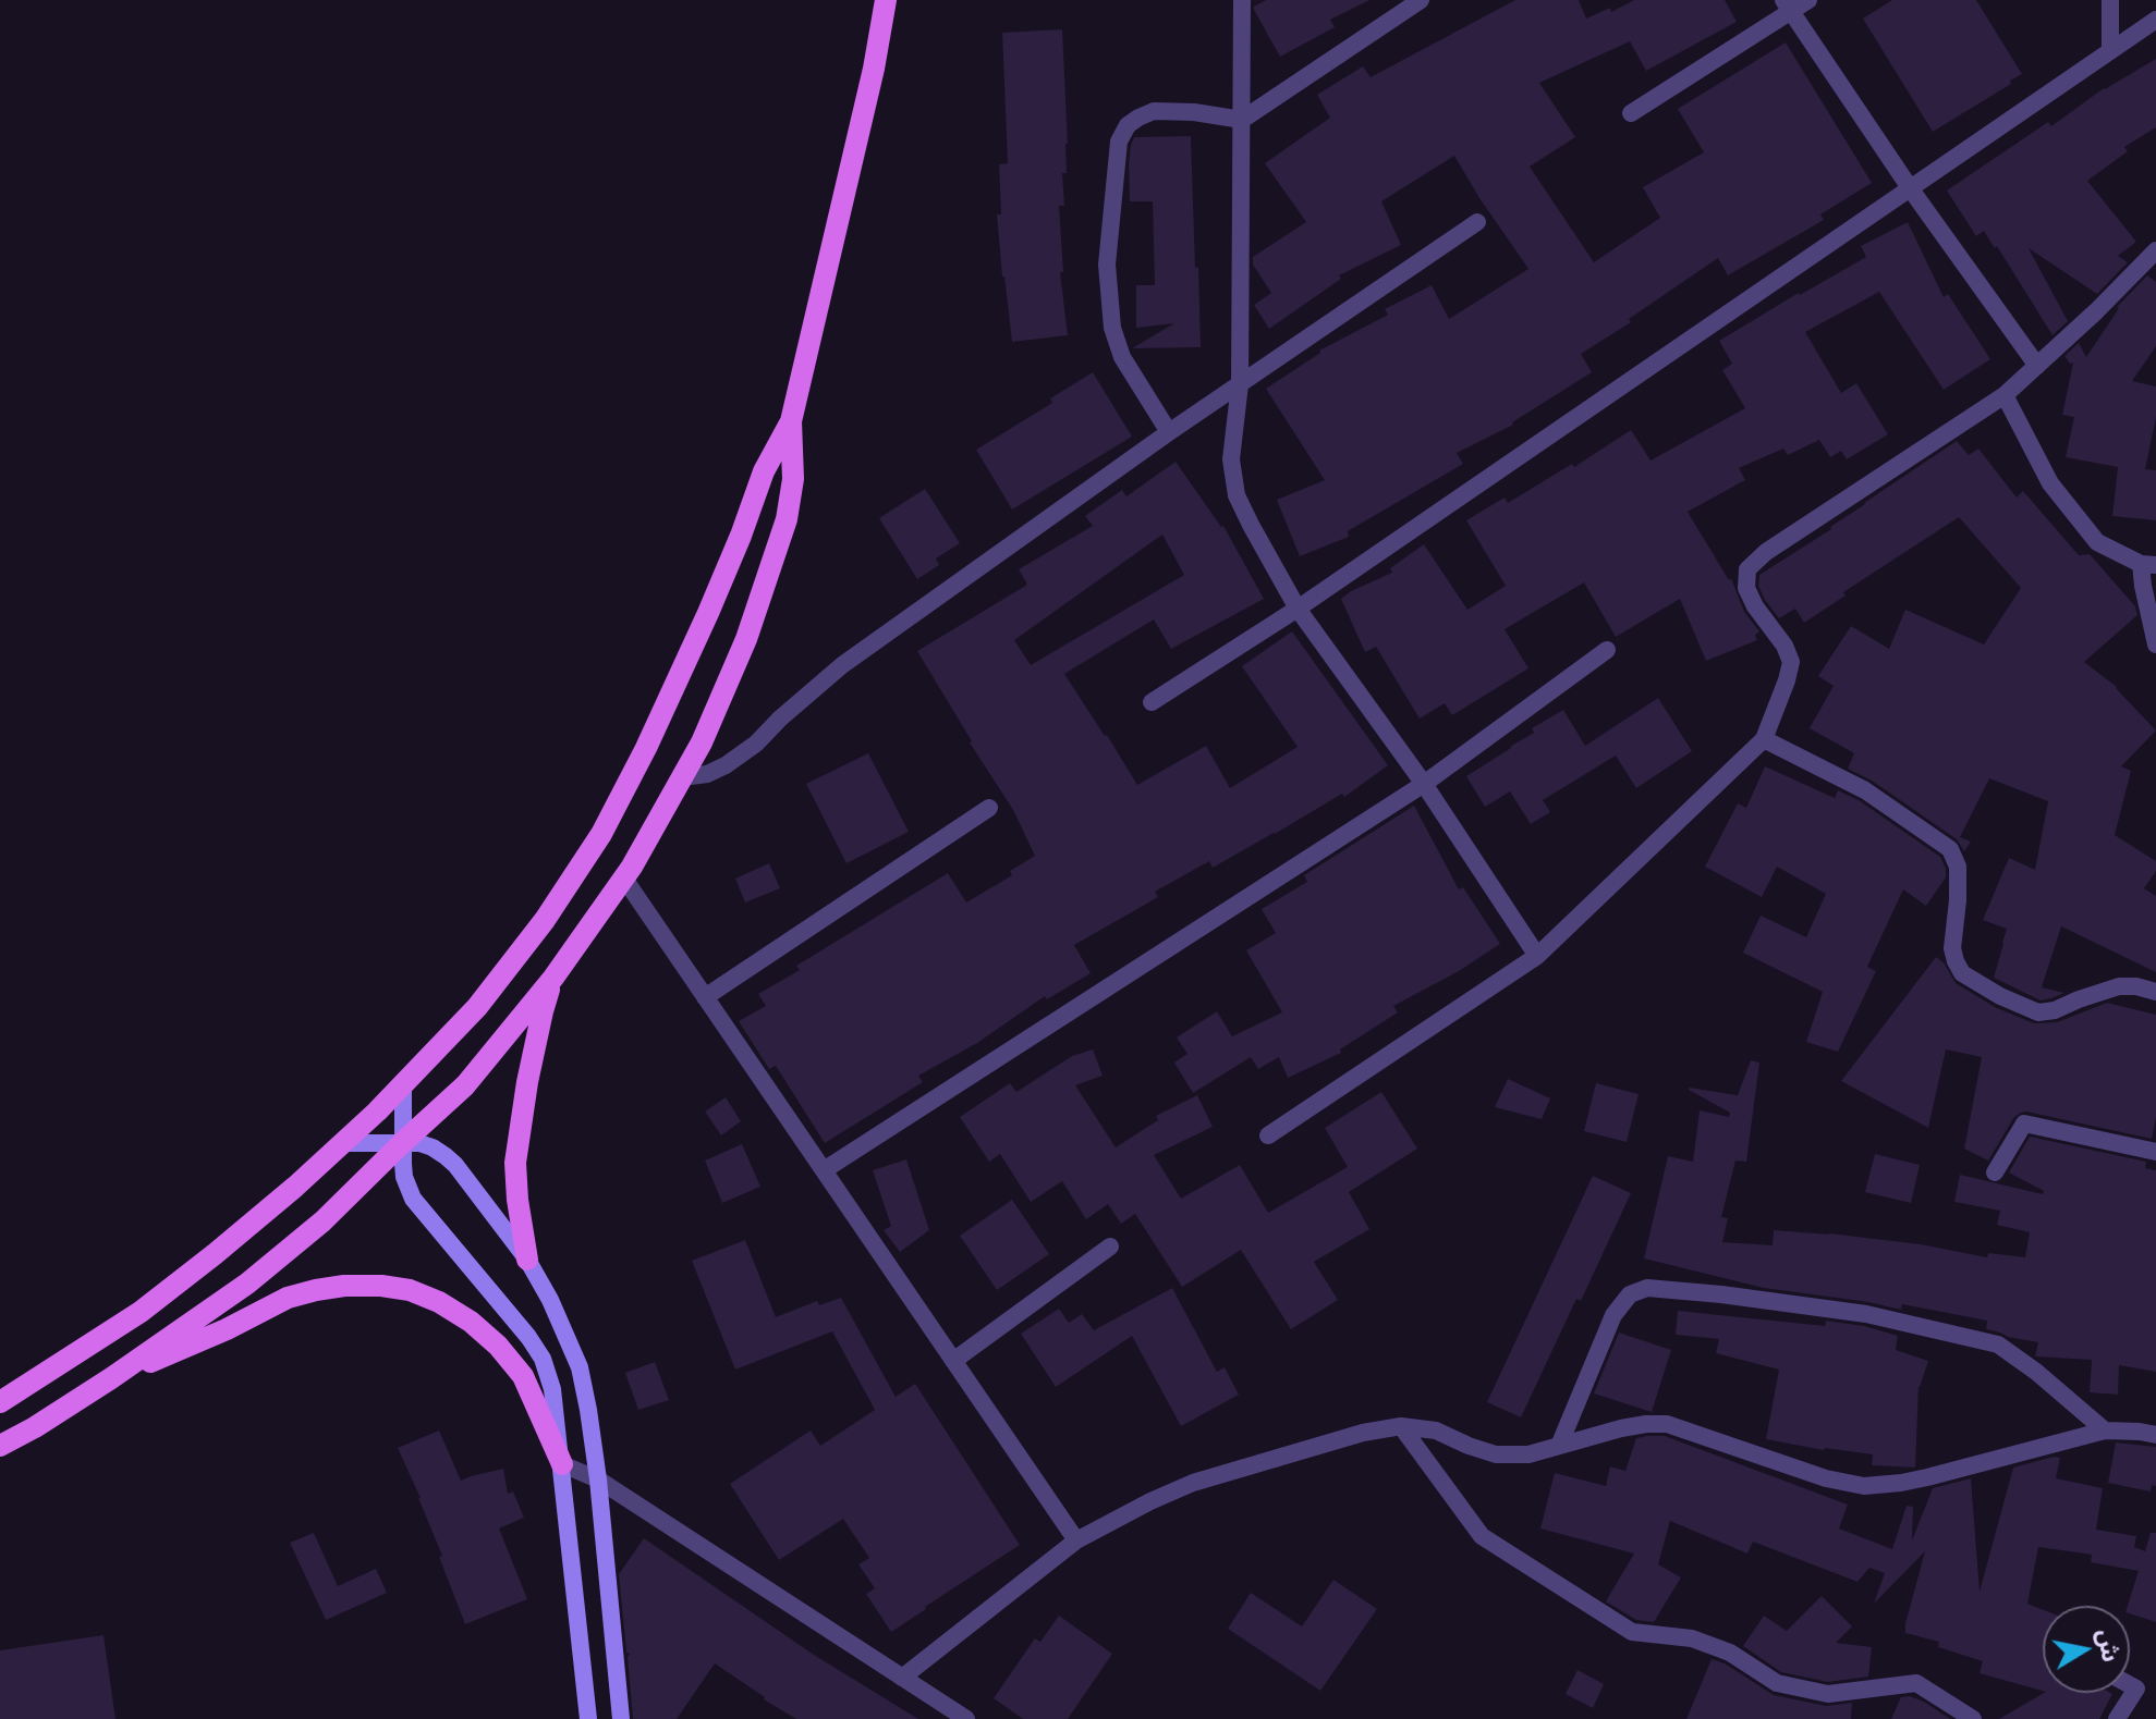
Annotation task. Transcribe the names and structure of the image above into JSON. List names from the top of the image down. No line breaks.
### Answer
{"north":"right"}
